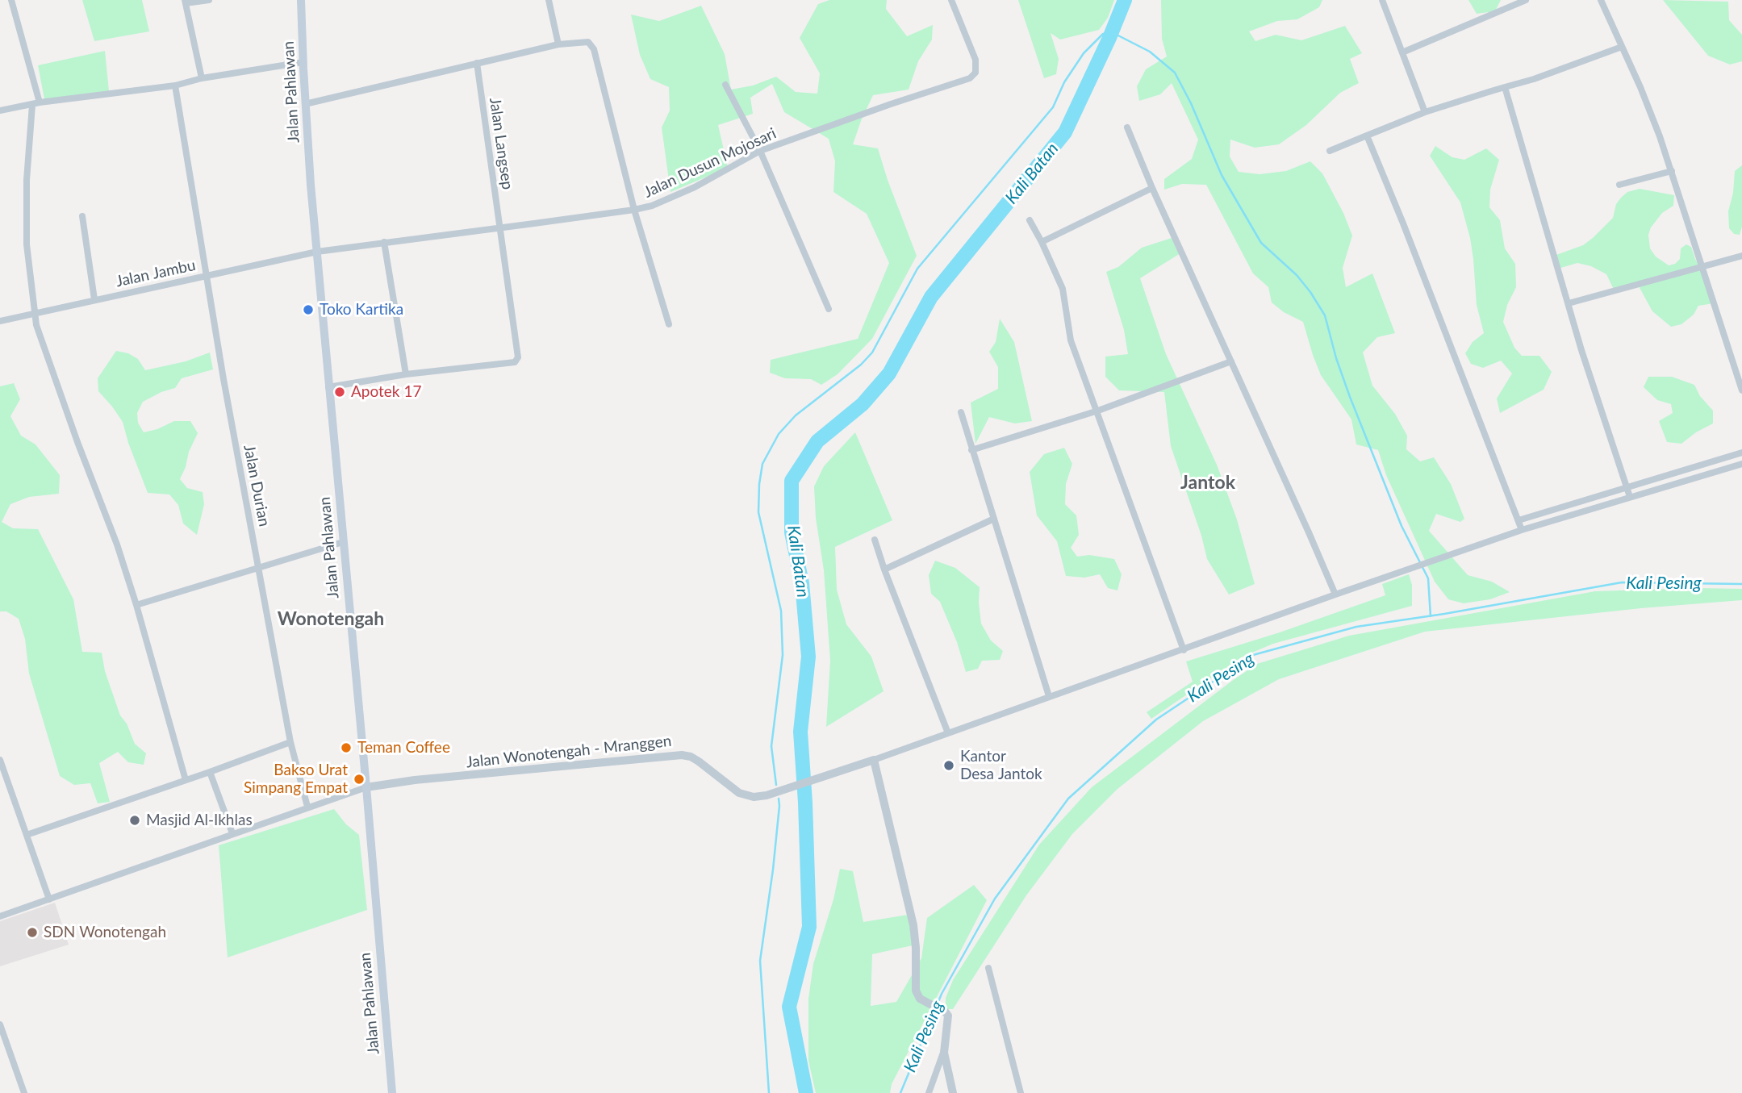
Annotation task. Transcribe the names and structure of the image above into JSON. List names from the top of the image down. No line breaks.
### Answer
{"streets":{"main road":["Jalan Pahlawan"],"street":["Jalan Langsep","Jalan Dusun Mojosari","Jalan Jambu","Jalan Durian","Jalan Wonotengah - Mranggen"]},"crossings":[["Jalan Pahlawan","Jalan Dusun Mojosari"],["Jalan Pahlawan","Jalan Jambu"],["Jalan Pahlawan","Jalan Wonotengah - Mranggen"],["Jalan Langsep","Jalan Dusun Mojosari"],["Jalan Dusun Mojosari","Jalan Jambu"],["Jalan Jambu","Jalan Durian"]],"districts":["Jantok","Wonotengah"],"water":["Kali Batan","Kali Pesing"],"places":["Toko Kartika","Apotek 17","Teman Coffee","Kantor Desa Jantok","Bakso Urat Simpang Empat","Masjid Al-Ikhlas","SDN Wonotengah"]}
